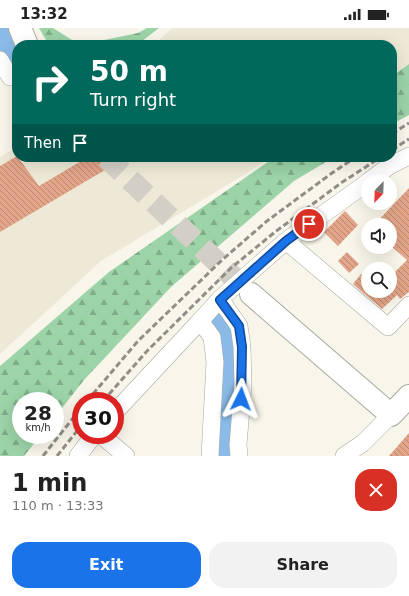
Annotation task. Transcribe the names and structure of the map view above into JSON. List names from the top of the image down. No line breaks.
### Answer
{"north":"bottom left","page":{"status":"13:32","turn":["50 m","Turn right"],"then":"Then","speed":"28 km/h","limit":"30","heading":["1 min","110 m · 13:33"],"buttons":["Exit","Share"]}}
